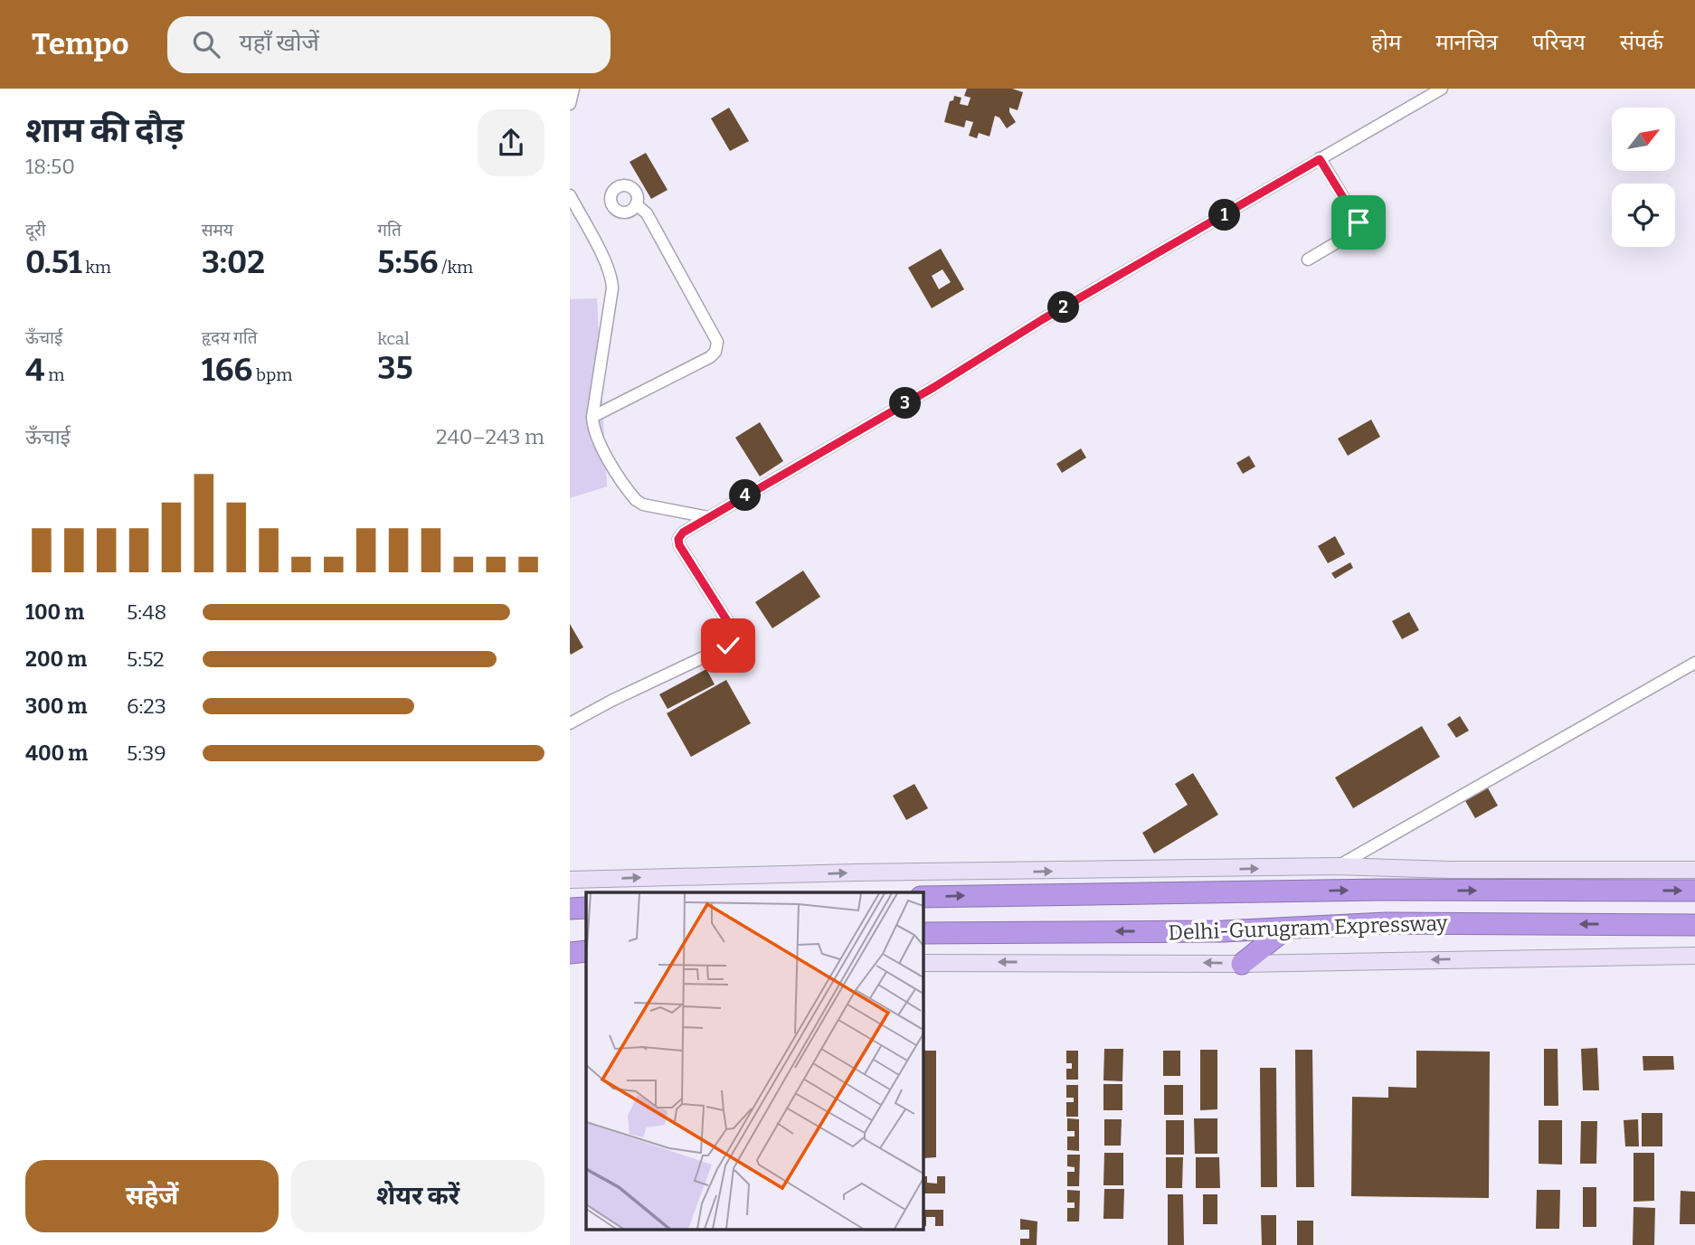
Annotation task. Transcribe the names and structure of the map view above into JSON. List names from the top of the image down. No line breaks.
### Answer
{"streets":{"highway":["Delhi-Gurugram Expressway"]},"north":"top right","page":{"header":"Tempo","search":"यहाँ खोजें","nav":["होम","मानचित्र","परिचय","संपर्क"],"heading":["शाम की दौड़","18:50"],"stats":[["दूरी","0.51 km"],["समय","3:02"],["गति","5:56 /km"],["ऊँचाई","4 m"],["हृदय गति","166 bpm"],["kcal","35"]],"pins":["1","2","3","4"],"chart":["ऊँचाई","240–243 m"],"list":[{"name":"100 m","note":"5:48"},{"name":"200 m","note":"5:52"},{"name":"300 m","note":"6:23"},{"name":"400 m","note":"5:39"}],"buttons":["सहेजें","शेयर करें"]}}
